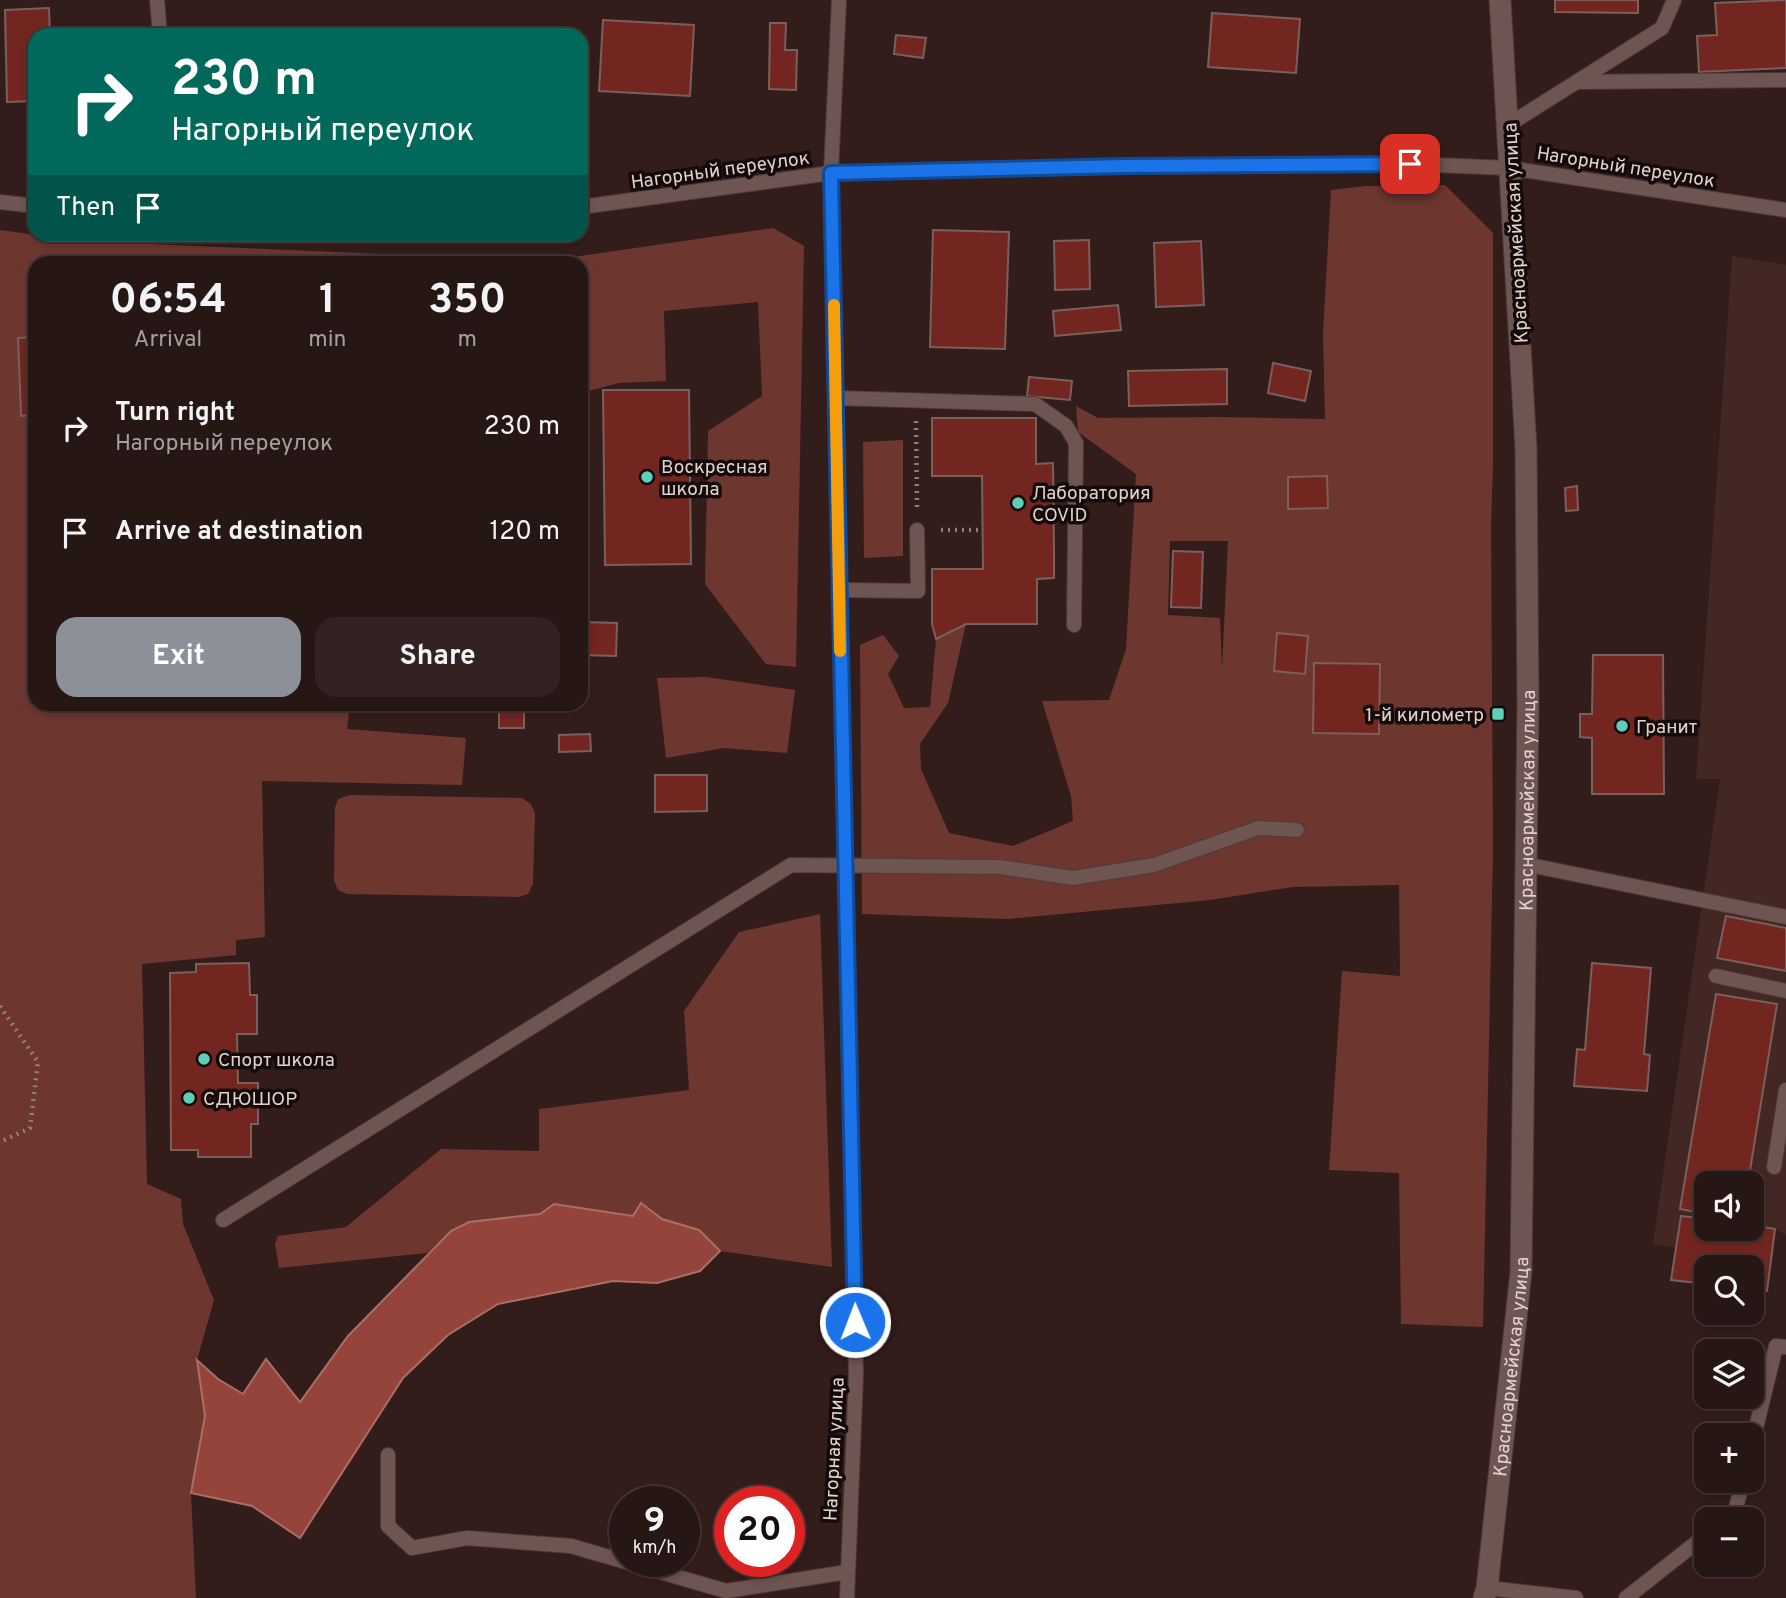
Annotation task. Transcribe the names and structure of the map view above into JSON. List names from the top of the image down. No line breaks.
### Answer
{"streets":{"street":["Красноармейская улица"],"lane":["Нагорный переулок","Нагорная улица"]},"crossings":[["Нагорный переулок","Красноармейская улица"],["Нагорный переулок","Нагорная улица"]],"places":{"other":["Воскресная школа","Лаборатория COVID","Гранит","Спорт школа","СДЮШОР"],"transit":["1-й километр"]},"page":{"turn":["230 m","Нагорный переулок"],"then":"Then","eta":["06:54","Arrival","1","min","350","m"],"list":[{"name":"Turn right","note":"Нагорный переулок","value":"230 m"},{"name":"Arrive at destination","value":"120 m"}],"buttons":["Exit","Share"],"map_buttons":["+","−"],"speed":"9 km/h","limit":"20"}}
